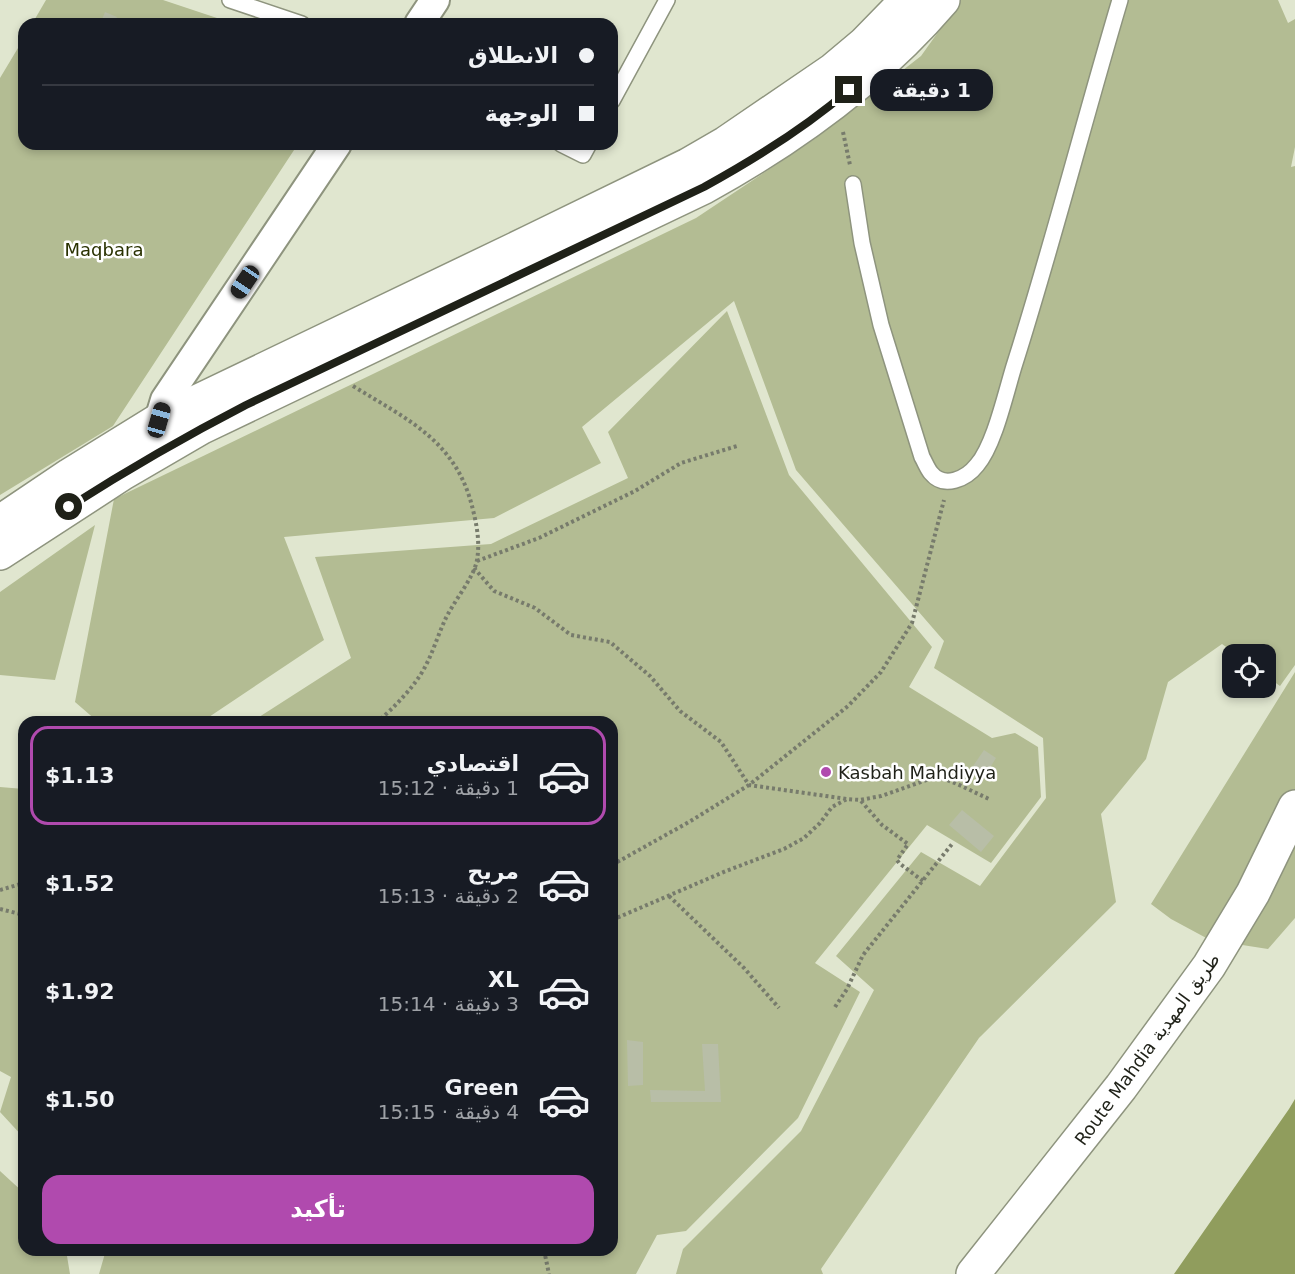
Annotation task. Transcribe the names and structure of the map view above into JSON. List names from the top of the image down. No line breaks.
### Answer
{"streets":{"street":["Route Mahdia طريق المهدية"]},"parks":["Maqbara"],"places":["Kasbah Mahdiyya"],"page":{"banner":["الانطلاق","الوجهة"],"bubble":"1 دقيقة","list":[{"name":"اقتصادي","note":"1 دقيقة · 15:12","value":"$1.13"},{"name":"مريح","note":"2 دقيقة · 15:13","value":"$1.52"},{"name":"XL","note":"3 دقيقة · 15:14","value":"$1.92"},{"name":"Green","note":"4 دقيقة · 15:15","value":"$1.50"}],"buttons":"تأكيد"}}
